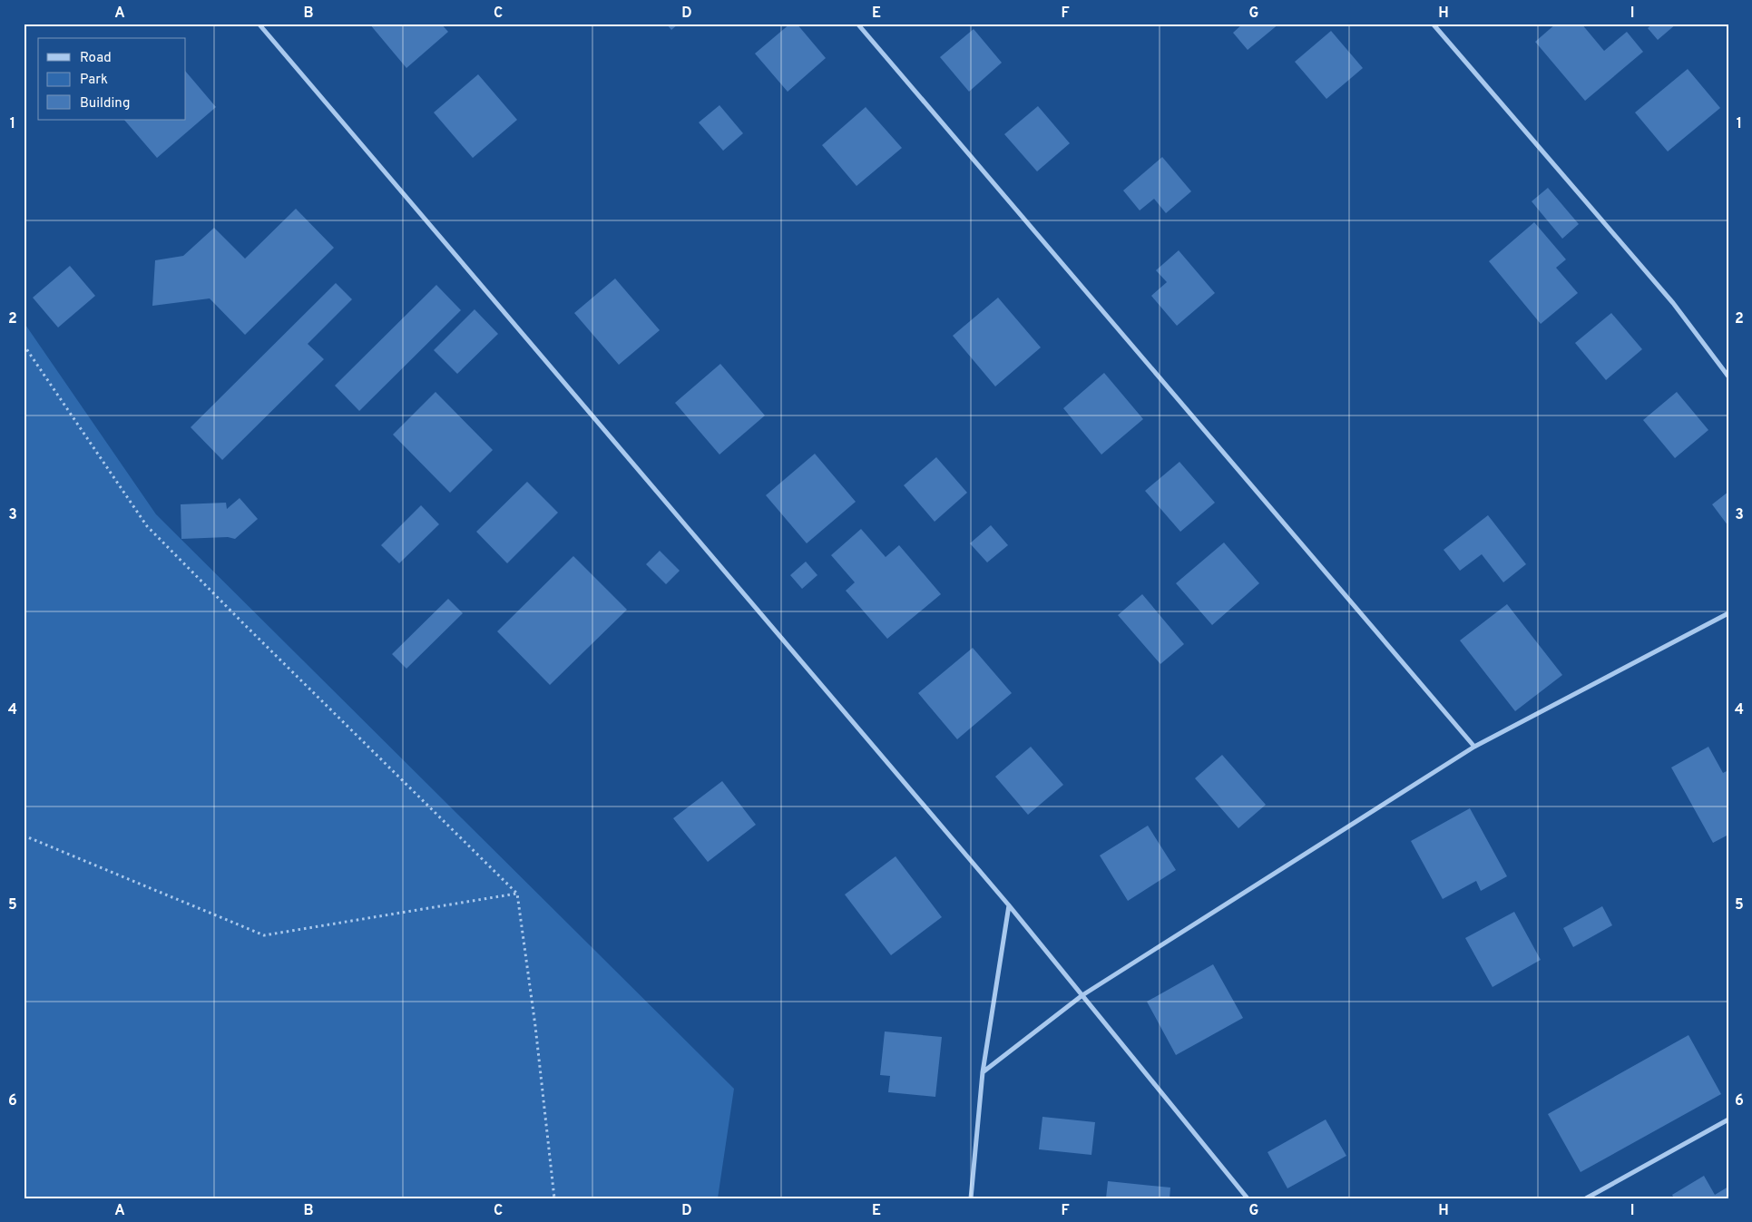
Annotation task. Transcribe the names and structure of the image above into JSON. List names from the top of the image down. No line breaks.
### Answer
{"legend":["Road","Park","Building"],"grid":{"columns":["A","B","C","D","E","F","G","H","I"],"rows":["1","2","3","4","5","6"]}}
